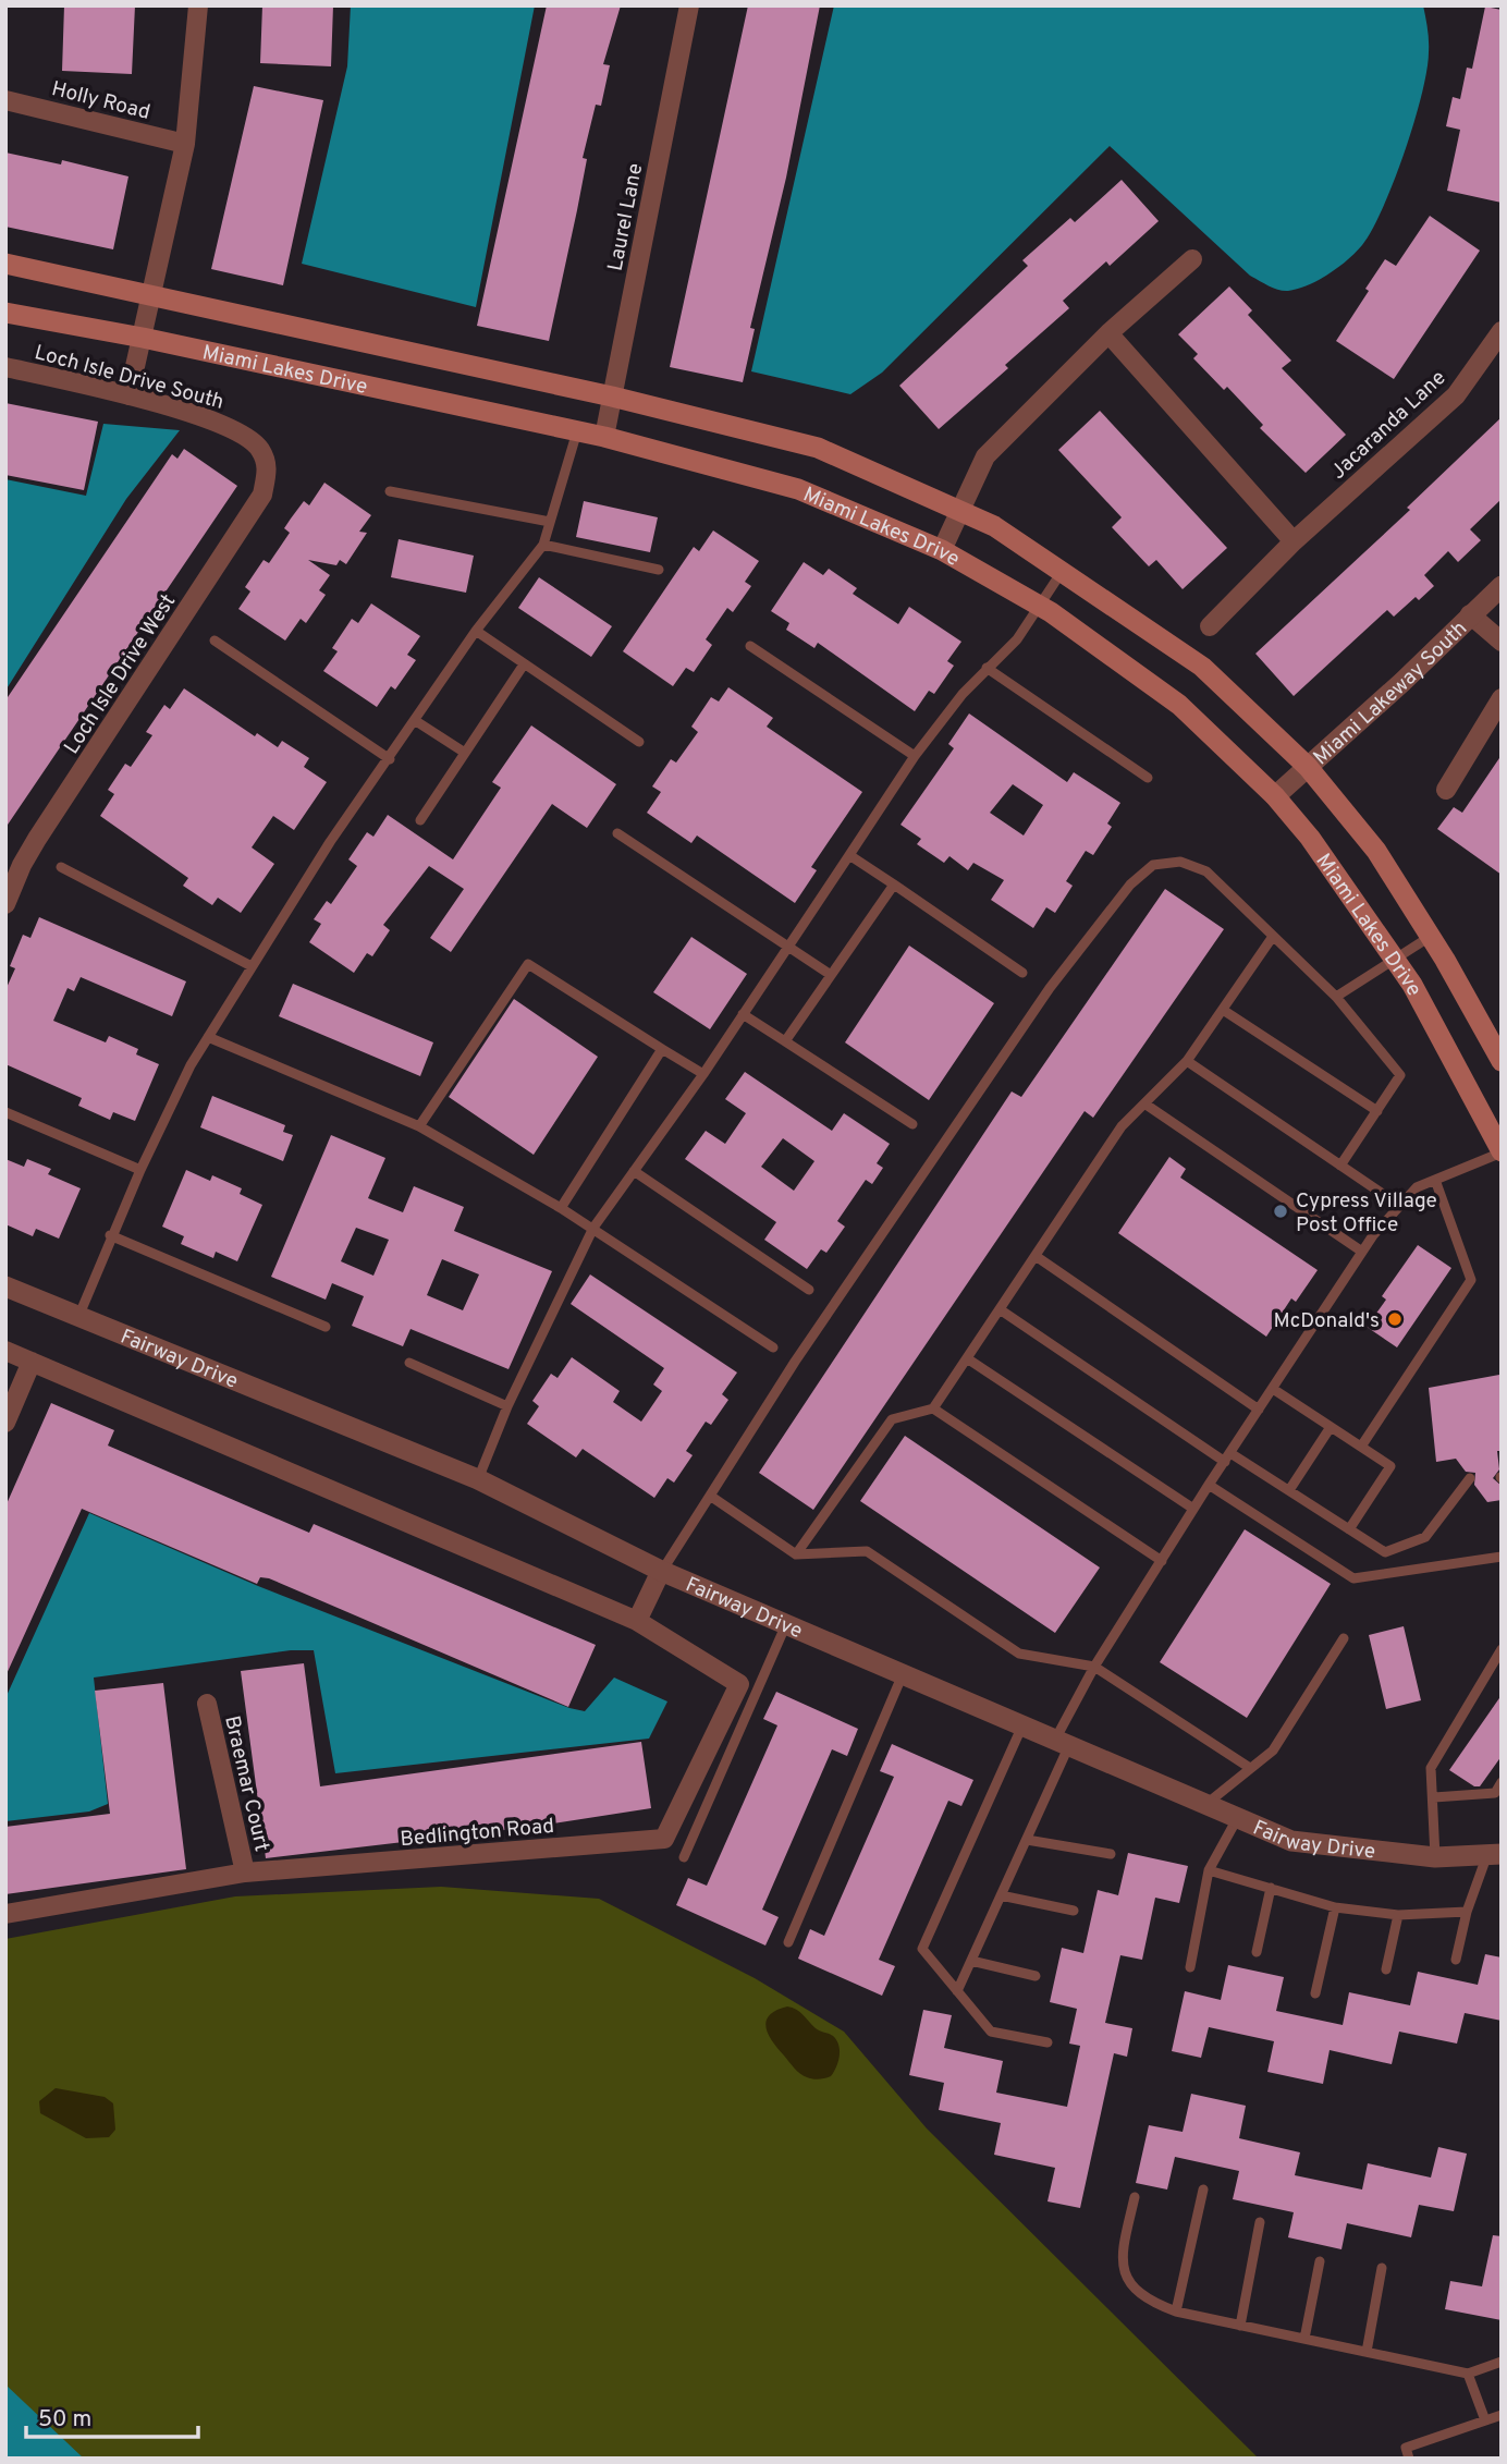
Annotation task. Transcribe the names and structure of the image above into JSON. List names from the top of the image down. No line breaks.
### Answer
{"streets":{"main road":["Miami Lakes Drive"],"street":["Holly Road","Laurel Lane","Loch Isle Drive South","Jacaranda Lane","Loch Isle Drive West","Miami Lakeway South","Fairway Drive","Braemar Court","Bedlington Road"]},"crossings":[["Laurel Lane","Miami Lakes Drive"],["Miami Lakes Drive","Miami Lakeway South"],["Loch Isle Drive South","Loch Isle Drive West"],["Braemar Court","Bedlington Road"]],"places":["Cypress Village Post Office","McDonald's"],"scale_bar":"50 m"}
